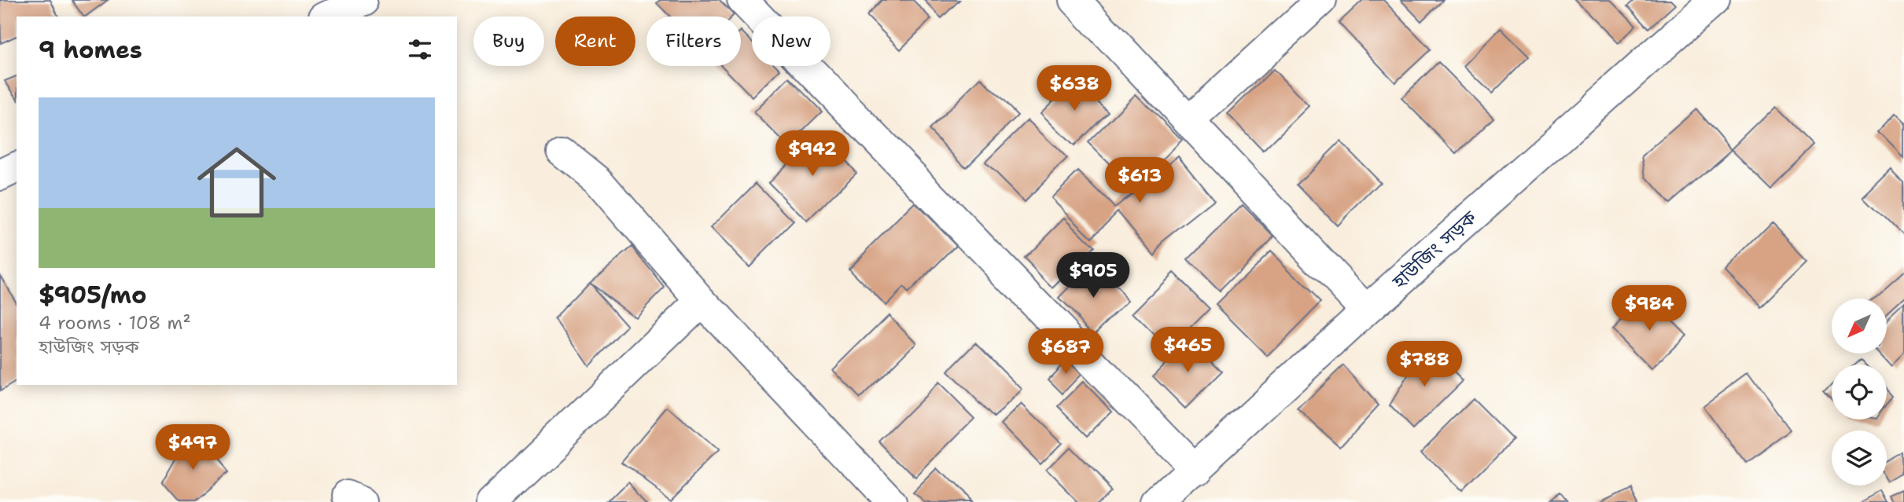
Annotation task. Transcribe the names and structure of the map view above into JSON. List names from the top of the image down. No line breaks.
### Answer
{"streets":{"street":["হাউজিং সড়ক"]},"north":"bottom left","page":{"chip":["Buy","Rent","Filters","New"],"heading":"9 homes","price":["$638","$942","$613","$905","$984","$465","$687","$788","$497"],"list":[{"name":"$905/mo","note":"4 rooms · 108 m² · হাউজিং সড়ক"}]}}
